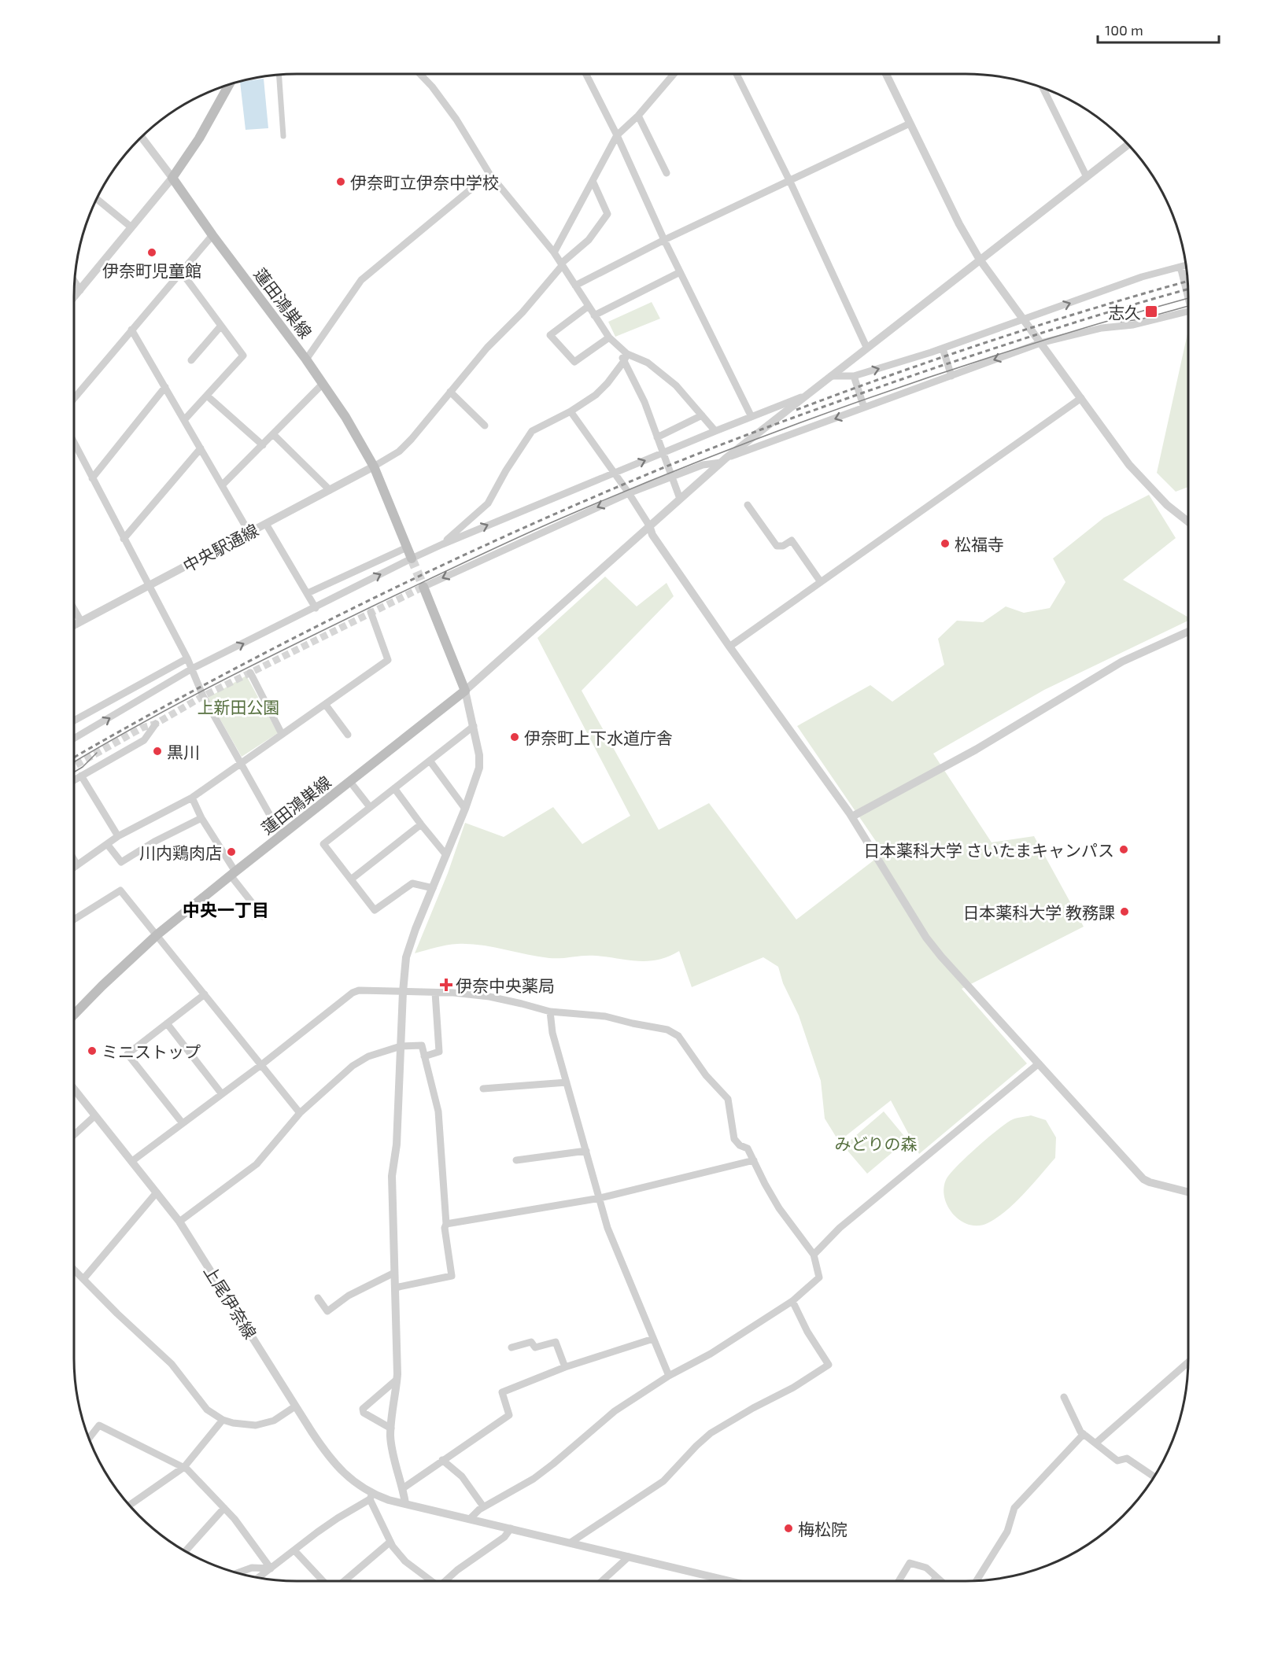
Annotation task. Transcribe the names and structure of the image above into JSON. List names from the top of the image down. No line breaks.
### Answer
{"streets":{"main road":["蓮田鴻巣線"],"street":["中央駅通線","上尾伊奈線"]},"crossings":[["蓮田鴻巣線","中央駅通線"]],"districts":["中央一丁目"],"parks":["上新田公園","みどりの森"],"places":{"other":["伊奈町立伊奈中学校","伊奈町児童館","松福寺","伊奈町上下水道庁舎","黒川","日本薬科大学 さいたまキャンパス","川内鶏肉店","日本薬科大学 教務課","ミニストップ","梅松院"],"transit":["志久"],"health":["伊奈中央薬局"]},"scale_bar":"100 m"}
